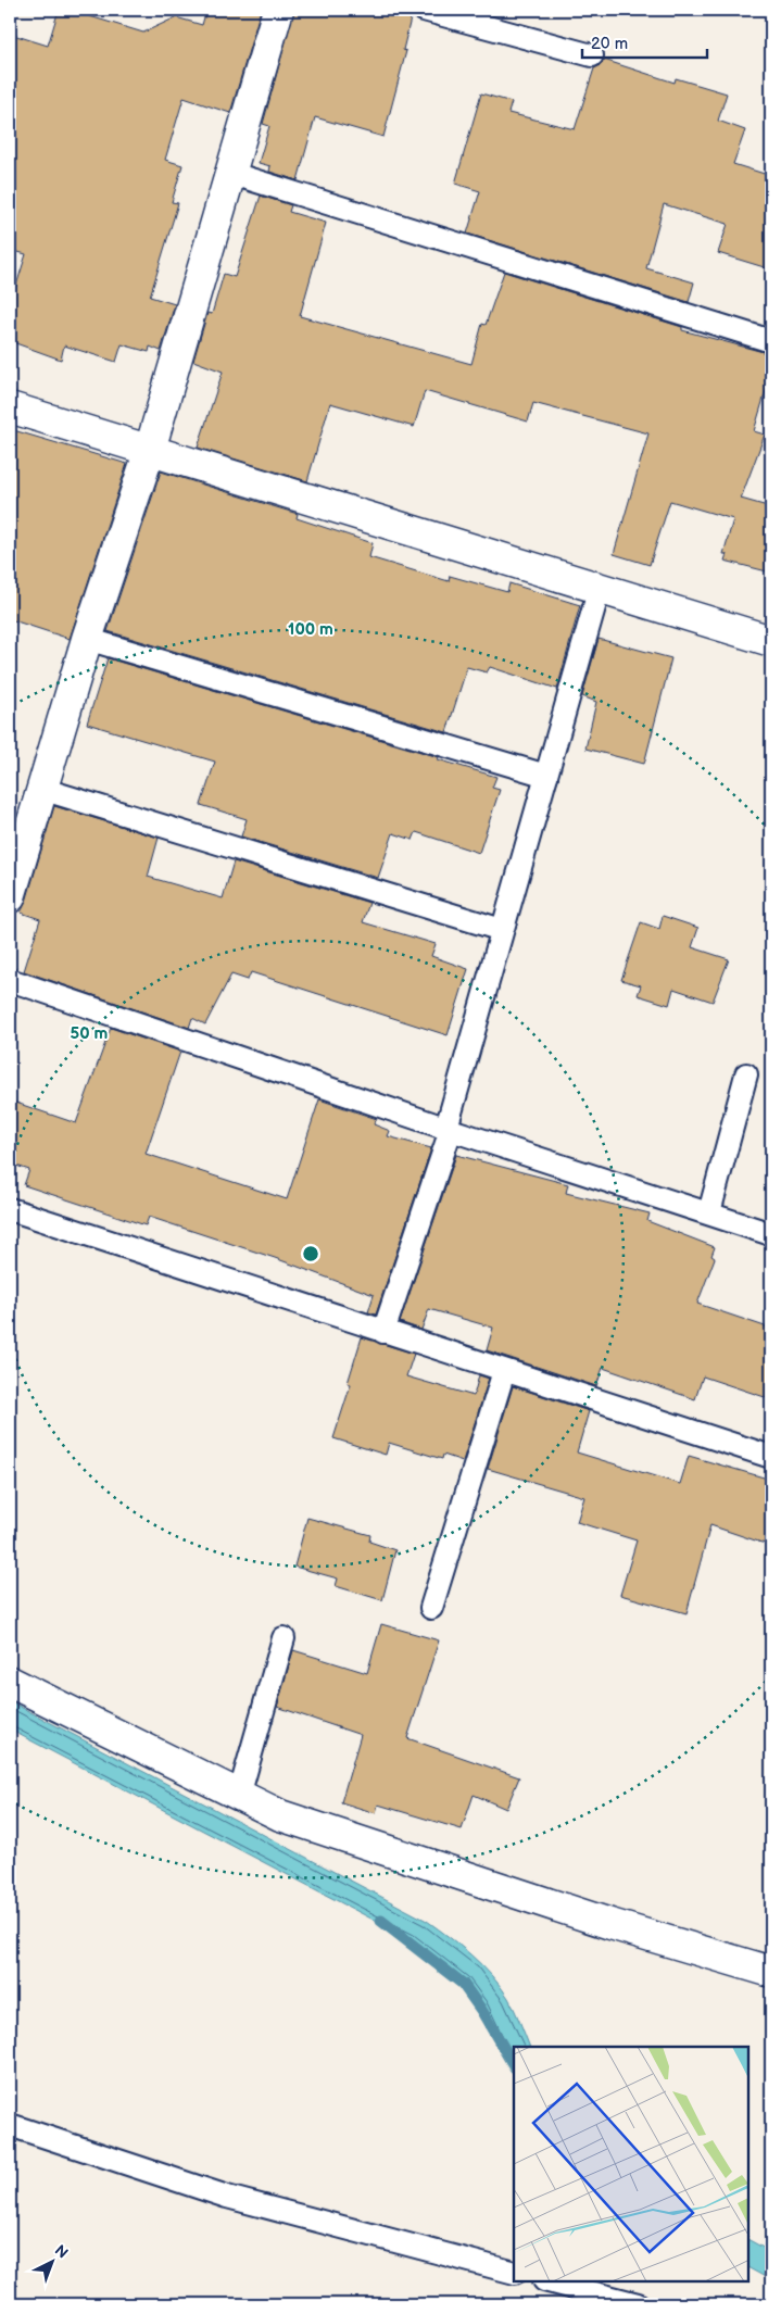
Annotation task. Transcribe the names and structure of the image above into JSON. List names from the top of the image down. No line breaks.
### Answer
{"scale_bar":"20 m","north":"top right","rings":["100 m","50 m"]}
